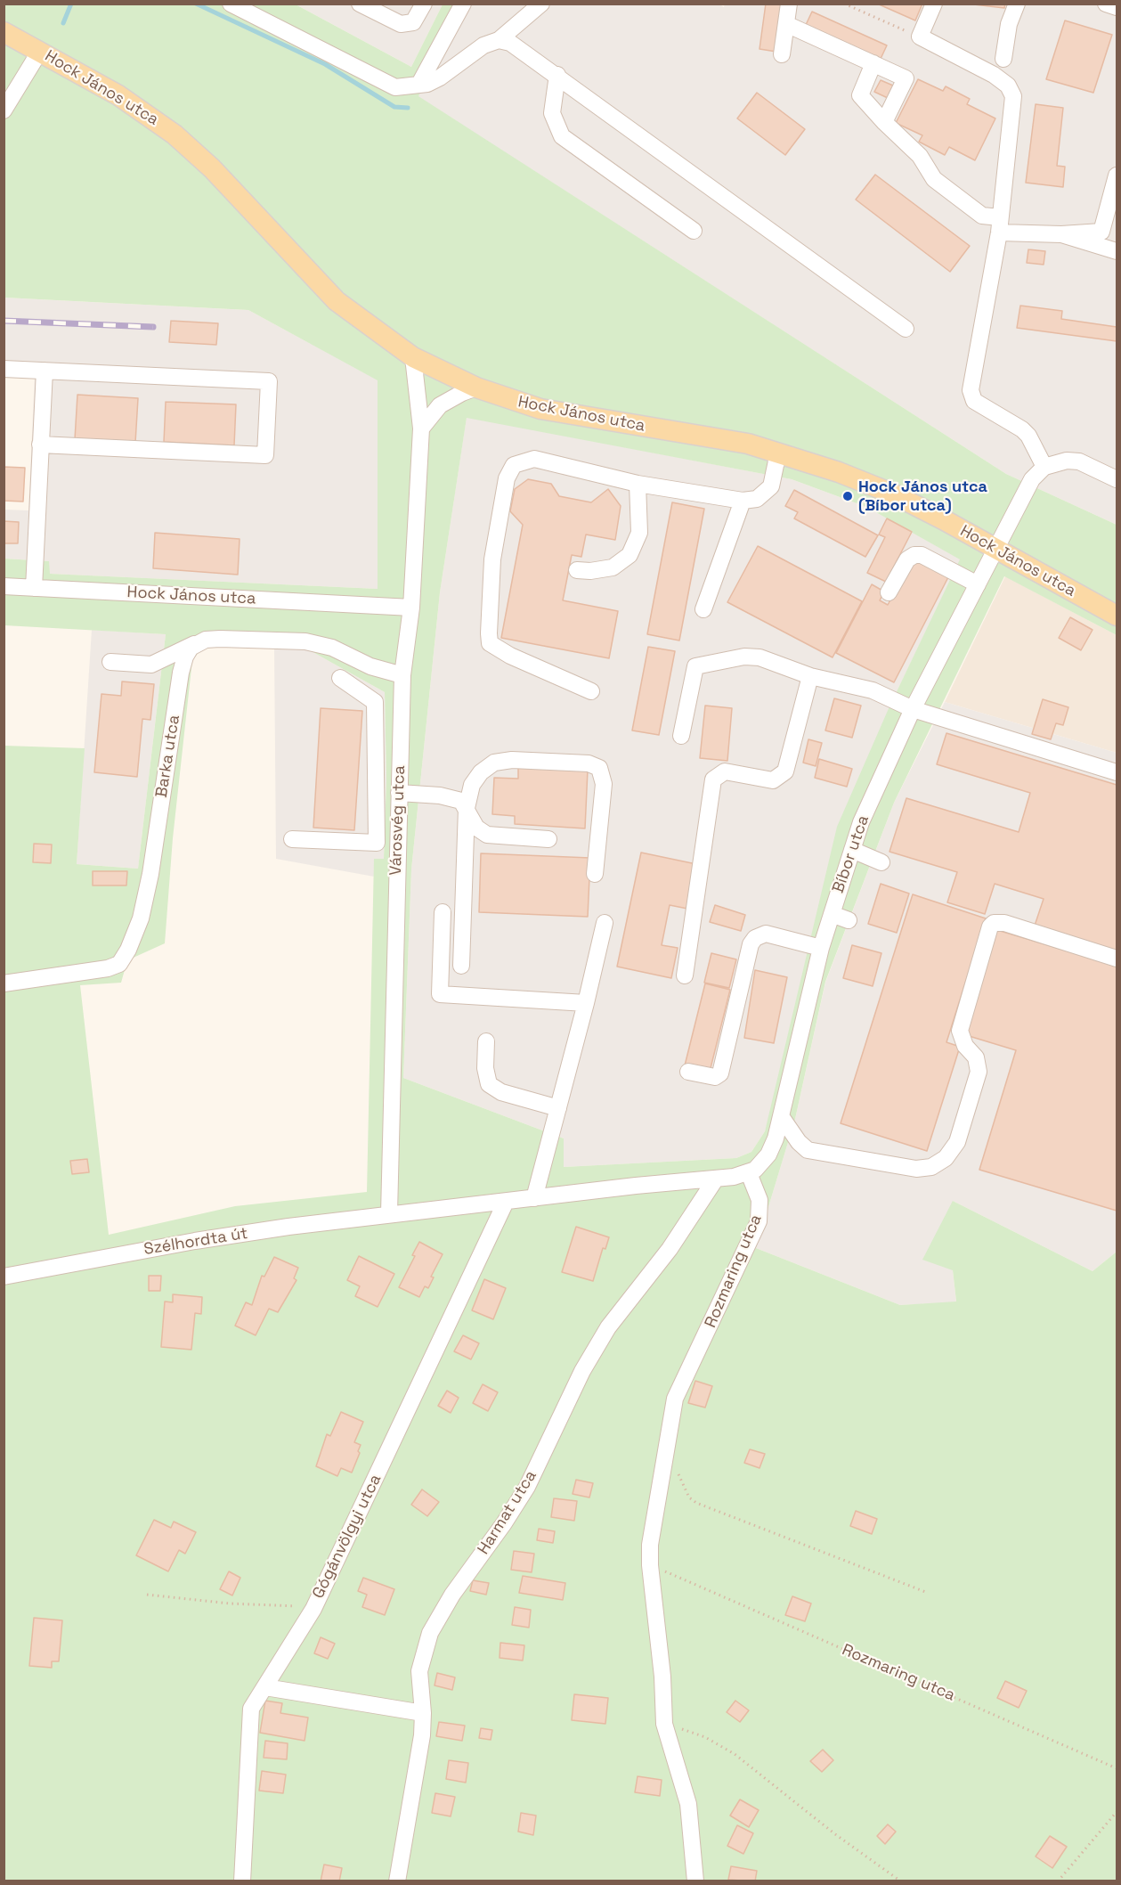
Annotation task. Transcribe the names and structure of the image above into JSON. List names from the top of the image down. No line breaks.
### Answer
{"streets":{"main road":["Hock János utca"],"street":["Barka utca","Városvég utca","Bíbor utca","Szélhordta út","Rozmaring utca","Harmat utca","Gógánvölgyi utca"]},"crossings":[["Hock János utca","Városvég utca"],["Hock János utca","Bíbor utca"],["Városvég utca","Szélhordta út"],["Bíbor utca","Rozmaring utca"]],"places":["Hock János utca (Bíbor utca)"]}
